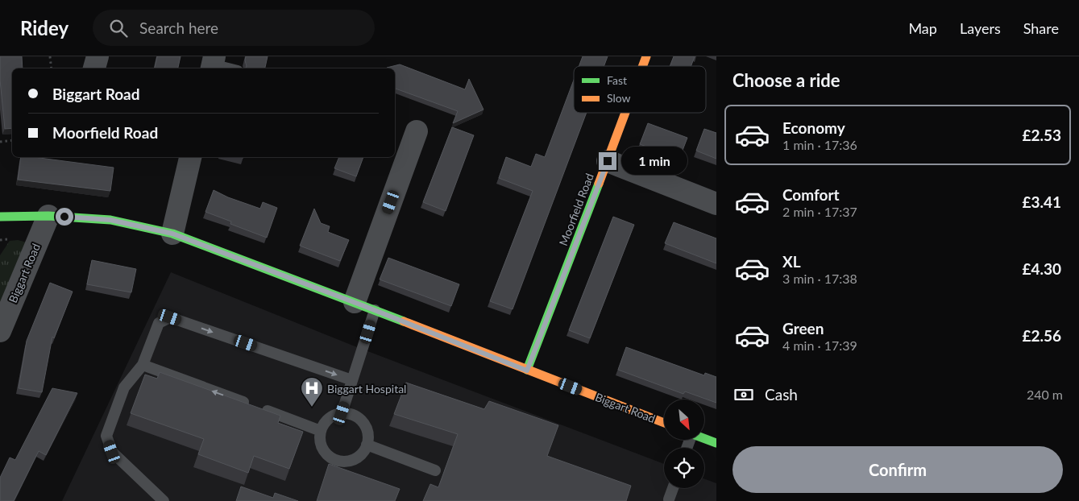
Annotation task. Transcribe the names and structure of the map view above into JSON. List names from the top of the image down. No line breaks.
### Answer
{"streets":{"street":["Moorfield Road","Biggart Road"]},"crossings":[["Moorfield Road","Biggart Road"]],"places":{"hospital":["Biggart Hospital"]},"legend":["Fast","Slow"],"north":"bottom right","page":{"header":"Ridey","search":"Search here","nav":["Map","Layers","Share"],"heading":"Choose a ride","banner":["Biggart Road","Moorfield Road"],"list":[{"name":"Economy","note":"1 min · 17:36","value":"£2.53"},{"name":"Comfort","note":"2 min · 17:37","value":"£3.41"},{"name":"XL","note":"3 min · 17:38","value":"£4.30"},{"name":"Green","note":"4 min · 17:39","value":"£2.56"}],"bubble":"1 min","pay":["Cash","240 m"],"buttons":"Confirm"}}
